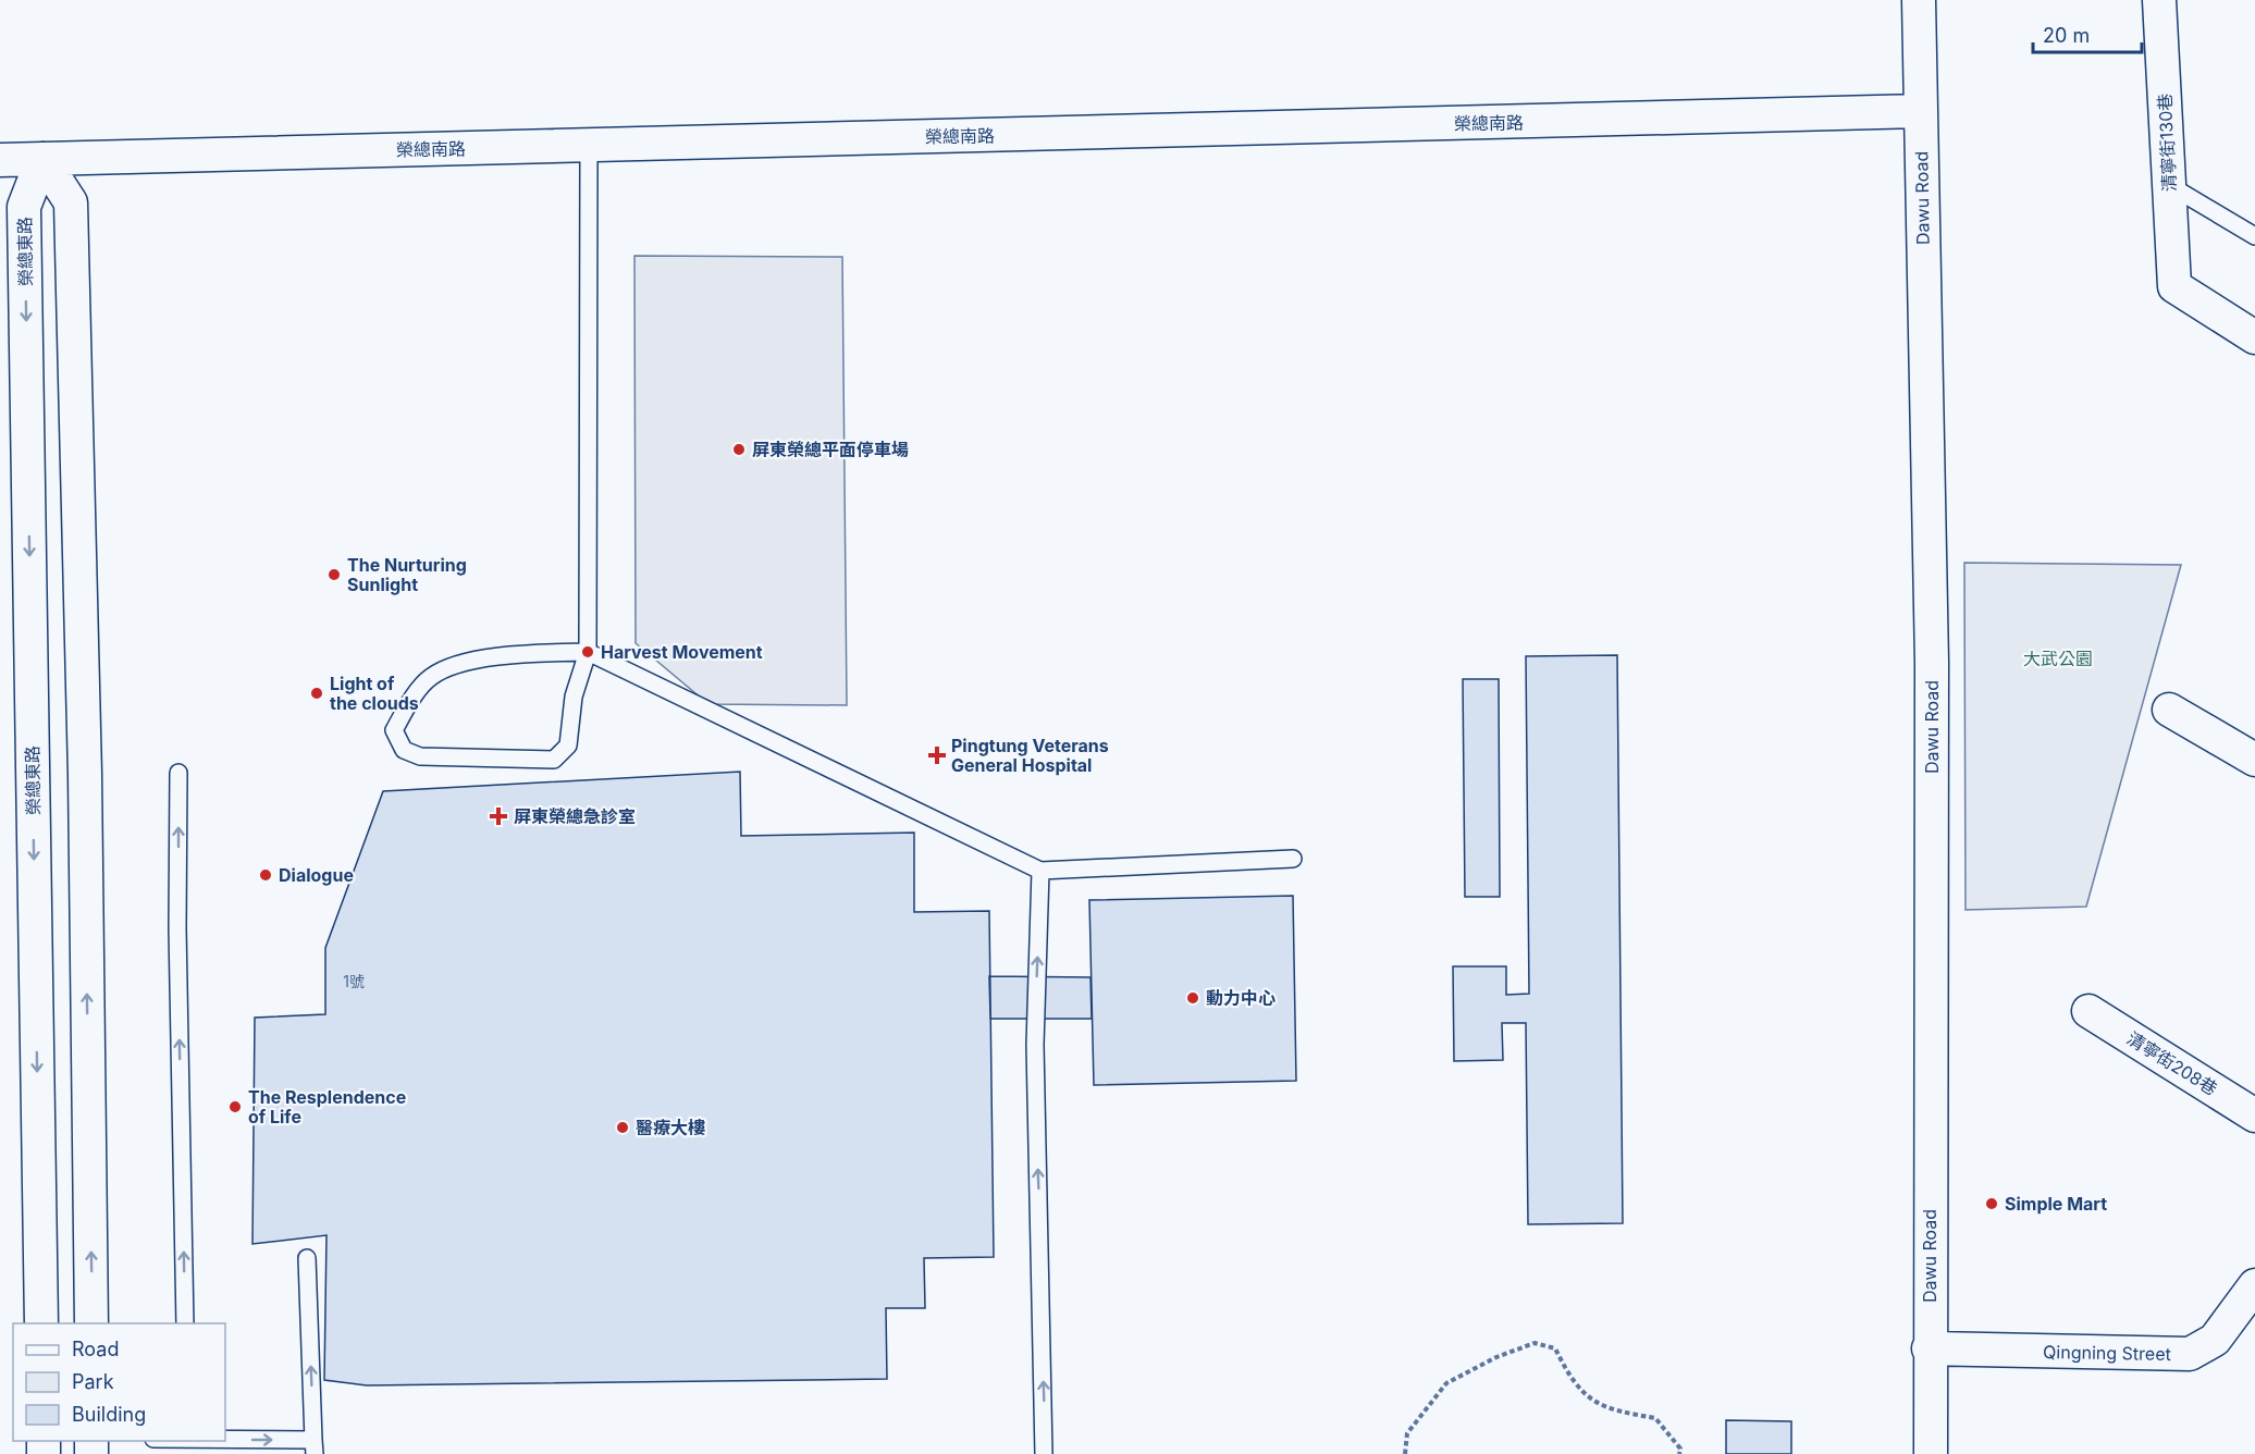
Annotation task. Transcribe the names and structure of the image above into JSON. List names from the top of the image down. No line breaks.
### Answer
{"streets":{"street":["榮總南路","清寧街130巷","Dawu Road","榮總東路","清寧街208巷","Qingning Street"]},"crossings":[["榮總南路","Dawu Road"],["榮總南路","榮總東路"],["Dawu Road","Qingning Street"]],"parks":["大武公園"],"places":{"other":["屏東榮總平面停車場","The Nurturing Sunlight","Harvest Movement","Light of the clouds","Dialogue","動力中心","The Resplendence of Life","醫療大樓","Simple Mart"],"health":["Pingtung Veterans General Hospital","屏東榮總急診室"]},"house_numbers":["1號"],"legend":["Road","Park","Building"],"scale_bar":"20 m"}
